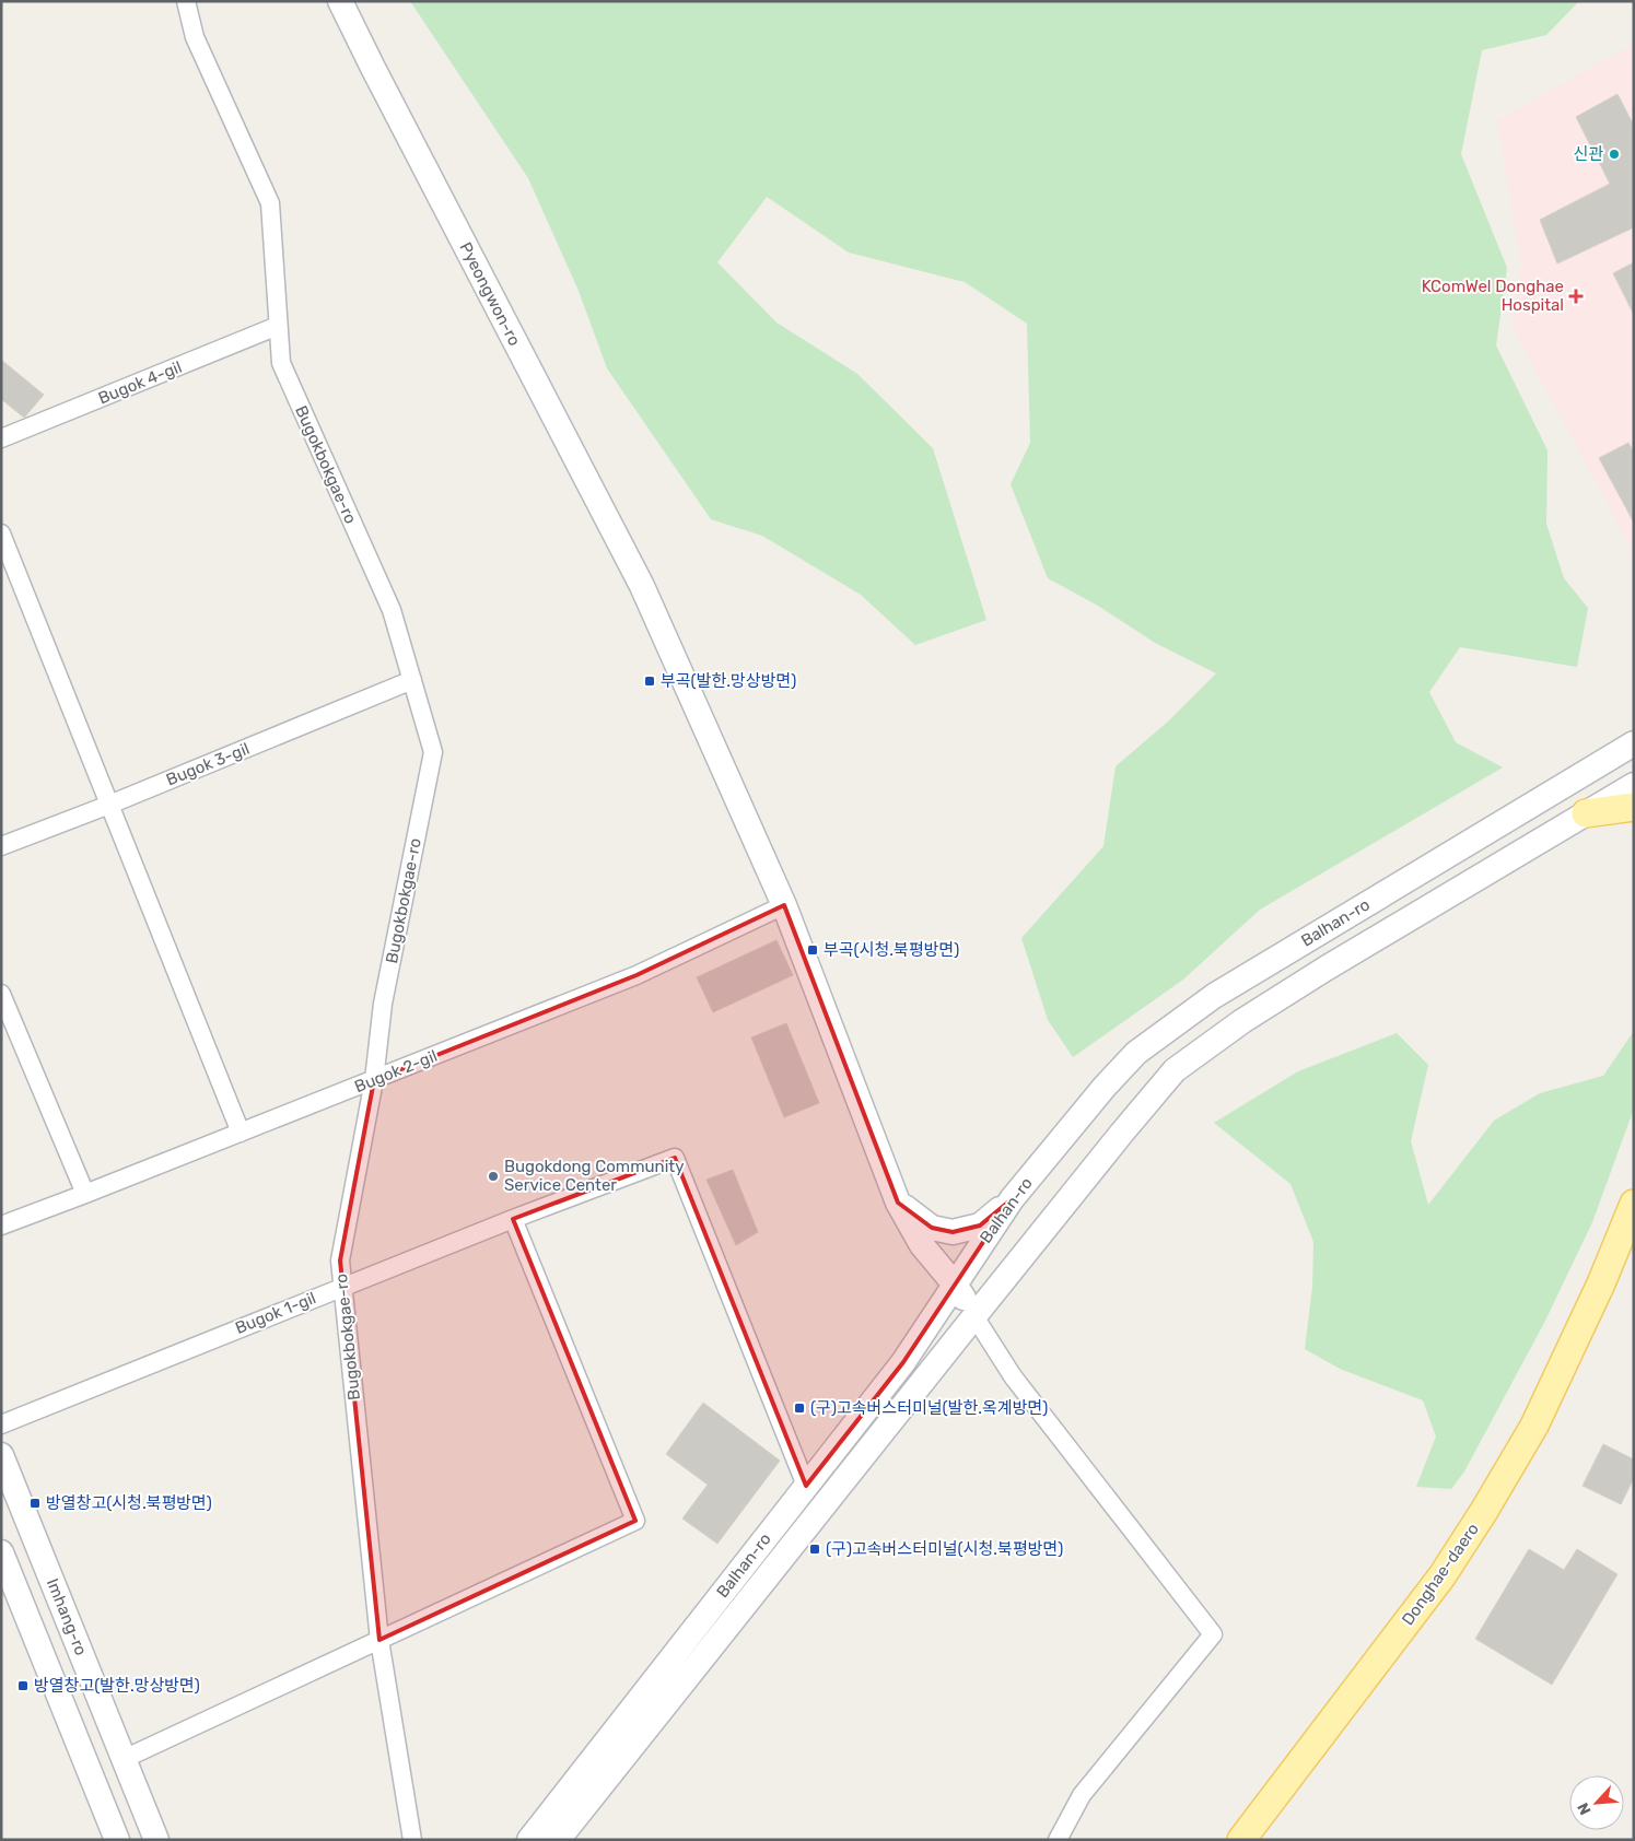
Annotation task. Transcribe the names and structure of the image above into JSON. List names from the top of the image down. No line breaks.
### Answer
{"streets":{"main road":["Donghae-daero"],"street":["Pyeongwon-ro","Bugok 4-gil","Bugokbokgae-ro","Bugok 3-gil","Balhan-ro","Bugok 2-gil","Bugok 1-gil","Imhang-ro"]},"crossings":[["Pyeongwon-ro","Balhan-ro"],["Pyeongwon-ro","Bugok 2-gil"],["Bugok 4-gil","Bugokbokgae-ro"],["Bugokbokgae-ro","Bugok 3-gil"],["Bugokbokgae-ro","Bugok 2-gil"],["Bugokbokgae-ro","Bugok 1-gil"],["Balhan-ro","Bugok 1-gil"]],"places":{"other":["신관","Bugokdong Community Service Center"],"health":["KComWel Donghae Hospital"],"transit":["부곡(발한.망상방면)","부곡(시청.북평방면)","(구)고속버스터미널(발한.옥계방면)","방열창고(시청.북평방면)","(구)고속버스터미널(시청.북평방면)","방열창고(발한.망상방면)"]},"north":"bottom left"}
